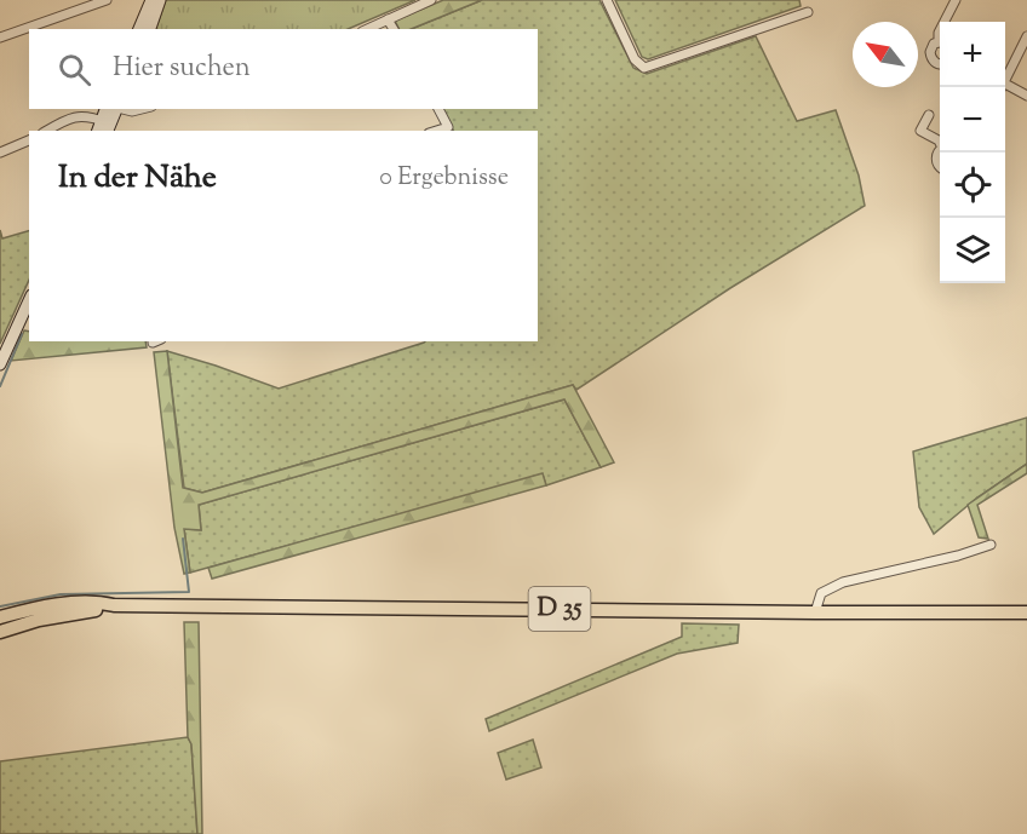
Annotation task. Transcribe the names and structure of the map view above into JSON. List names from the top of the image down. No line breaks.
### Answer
{"streets":{"main road":["D 35"]},"north":"top left","page":{"map_buttons":["+","−"],"search":"Hier suchen","heading":["In der Nähe","0 Ergebnisse"]}}
